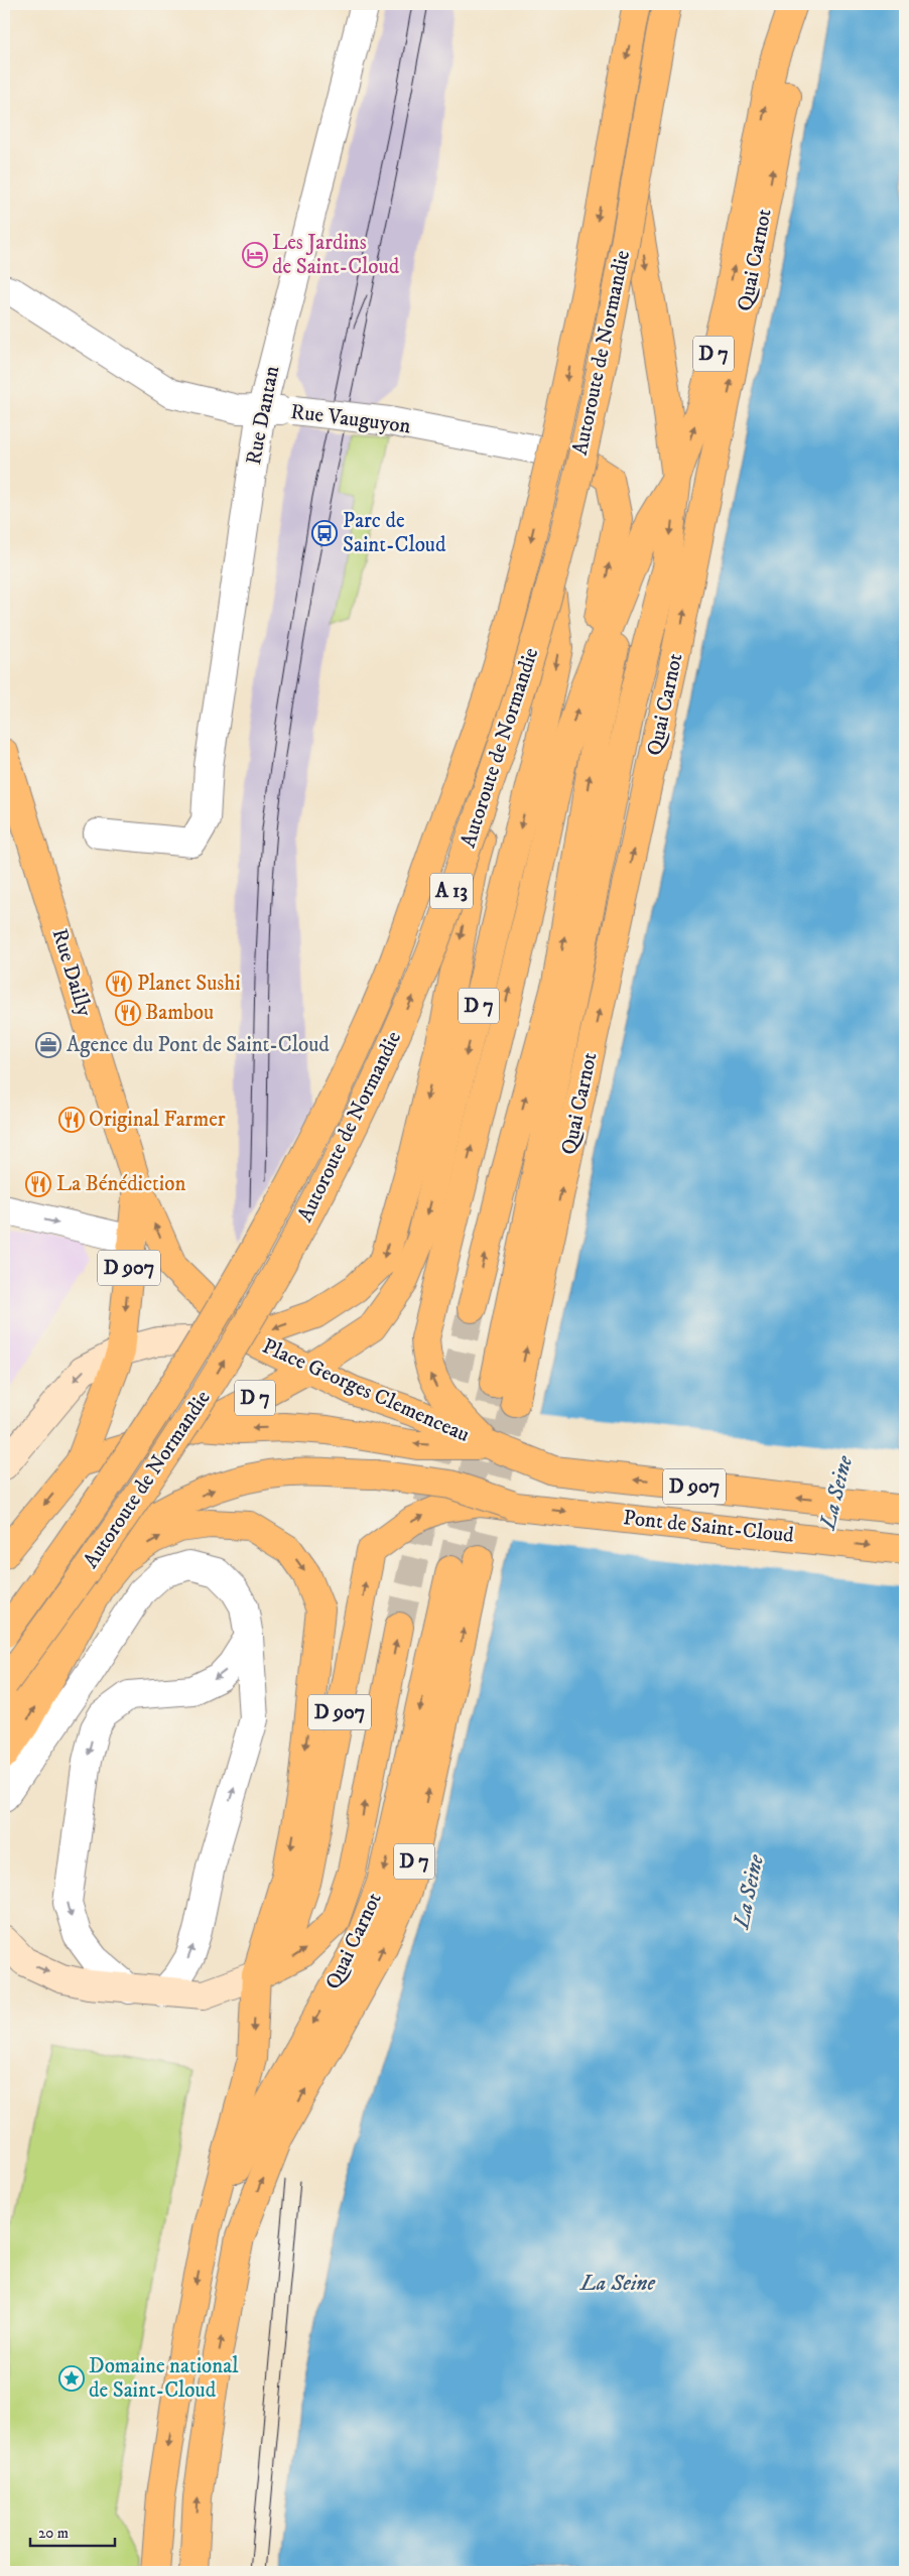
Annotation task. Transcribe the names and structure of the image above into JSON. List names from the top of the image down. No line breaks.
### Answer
{"streets":{"main road":["Quai Carnot","Autoroute de Normandie","D 7","A 13","Rue Dailly","D 907","Place Georges Clemenceau","Pont de Saint-Cloud"],"street":["Rue Dantan","Rue Vauguyon"]},"crossings":[["Quai Carnot","D 7"],["Quai Carnot","Rue Vauguyon"],["Quai Carnot","D 907"],["Quai Carnot","Place Georges Clemenceau"],["Quai Carnot","Pont de Saint-Cloud"],["D 7","D 907"],["D 7","Place Georges Clemenceau"],["Rue Dantan","Rue Vauguyon"],["Rue Dailly","D 907"],["Rue Dailly","Place Georges Clemenceau"],["D 907","Place Georges Clemenceau"],["D 907","Pont de Saint-Cloud"],["Place Georges Clemenceau","Pont de Saint-Cloud"]],"water":["La Seine"],"places":{"hotel":["Les Jardins de Saint-Cloud"],"bus stop":["Parc de Saint-Cloud"],"restaurant":["Planet Sushi","Bambou","Original Farmer","La Bénédiction"],"office":["Agence du Pont de Saint-Cloud"],"place":["Domaine national de Saint-Cloud"]},"scale_bar":"20 m"}
